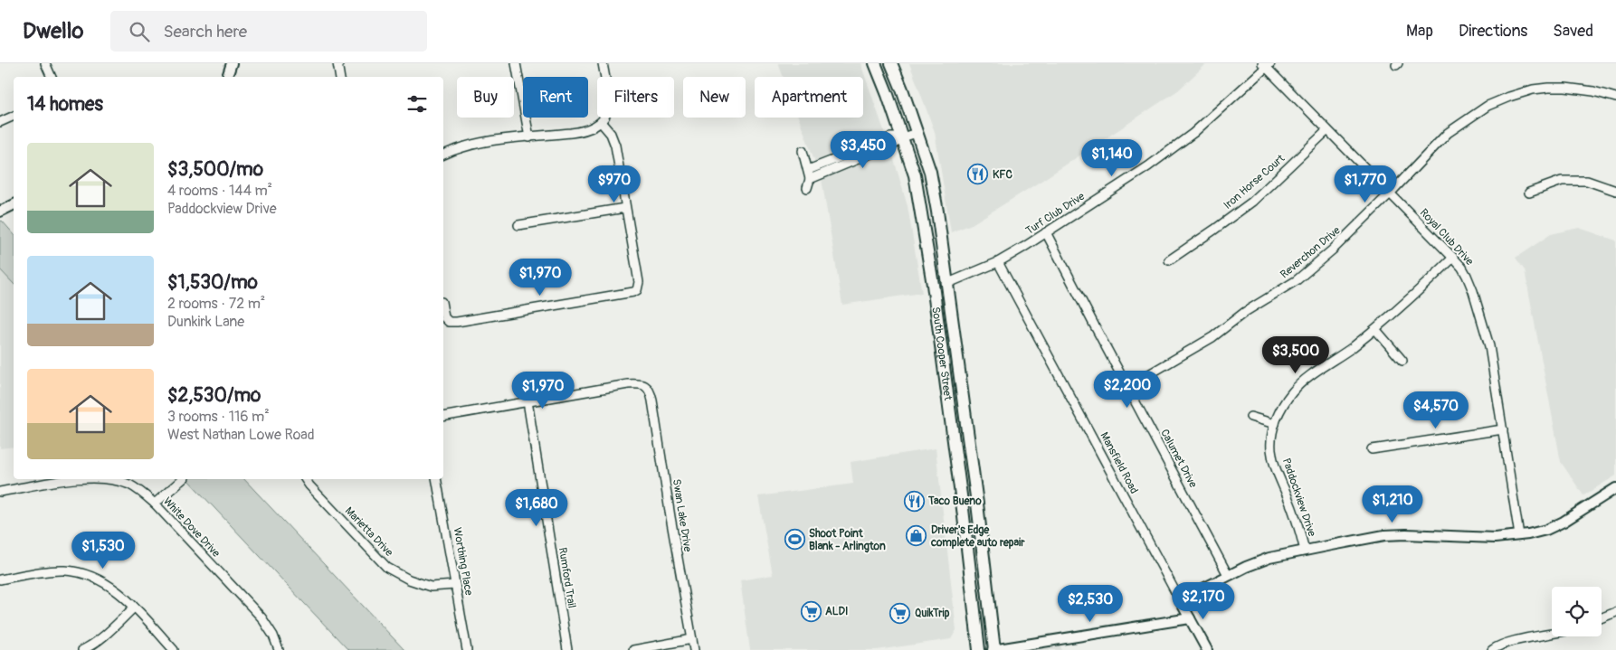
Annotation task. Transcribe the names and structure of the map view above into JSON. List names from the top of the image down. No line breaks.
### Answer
{"streets":{"main road":["South Cooper Street"],"street":["Iron Horse Court","Turf Club Drive","Royal Club Drive","Reverchon Drive","Calumet Drive","Mansfield Road","Paddockview Drive","Swan Lake Drive","White Dove Drive","Marietta Drive","Worthing Place","Rumford Trail"]},"crossings":[["Iron Horse Court","Royal Club Drive"],["Turf Club Drive","Royal Club Drive"],["Turf Club Drive","South Cooper Street"],["Turf Club Drive","Calumet Drive"],["Turf Club Drive","Mansfield Road"],["Royal Club Drive","Reverchon Drive"],["Royal Club Drive","Paddockview Drive"],["Reverchon Drive","Calumet Drive"],["Swan Lake Drive","Rumford Trail"],["Marietta Drive","Worthing Place"]],"places":{"restaurant":["KFC","Taco Bueno"],"shop":["Driver's Edge complete auto repair"],"sports":["Shoot Point Blank - Arlington"],"supermarket":["ALDI","QuikTrip"]},"page":{"header":"Dwello","search":"Search here","nav":["Map","Directions","Saved"],"chip":["Buy","Rent","Filters","New","Apartment"],"heading":"14 homes","price":["$3,450","$1,140","$970","$1,770","$1,970","$3,500","$2,200","$1,970","$4,570","$1,210","$1,680","$1,530","$2,170","$2,530"],"list":[{"name":"$3,500/mo","note":"4 rooms · 144 m² · Paddockview Drive"},{"name":"$1,530/mo","note":"2 rooms · 72 m² · Dunkirk Lane"},{"name":"$2,530/mo","note":"3 rooms · 116 m² · West Nathan Lowe Road"}]}}
